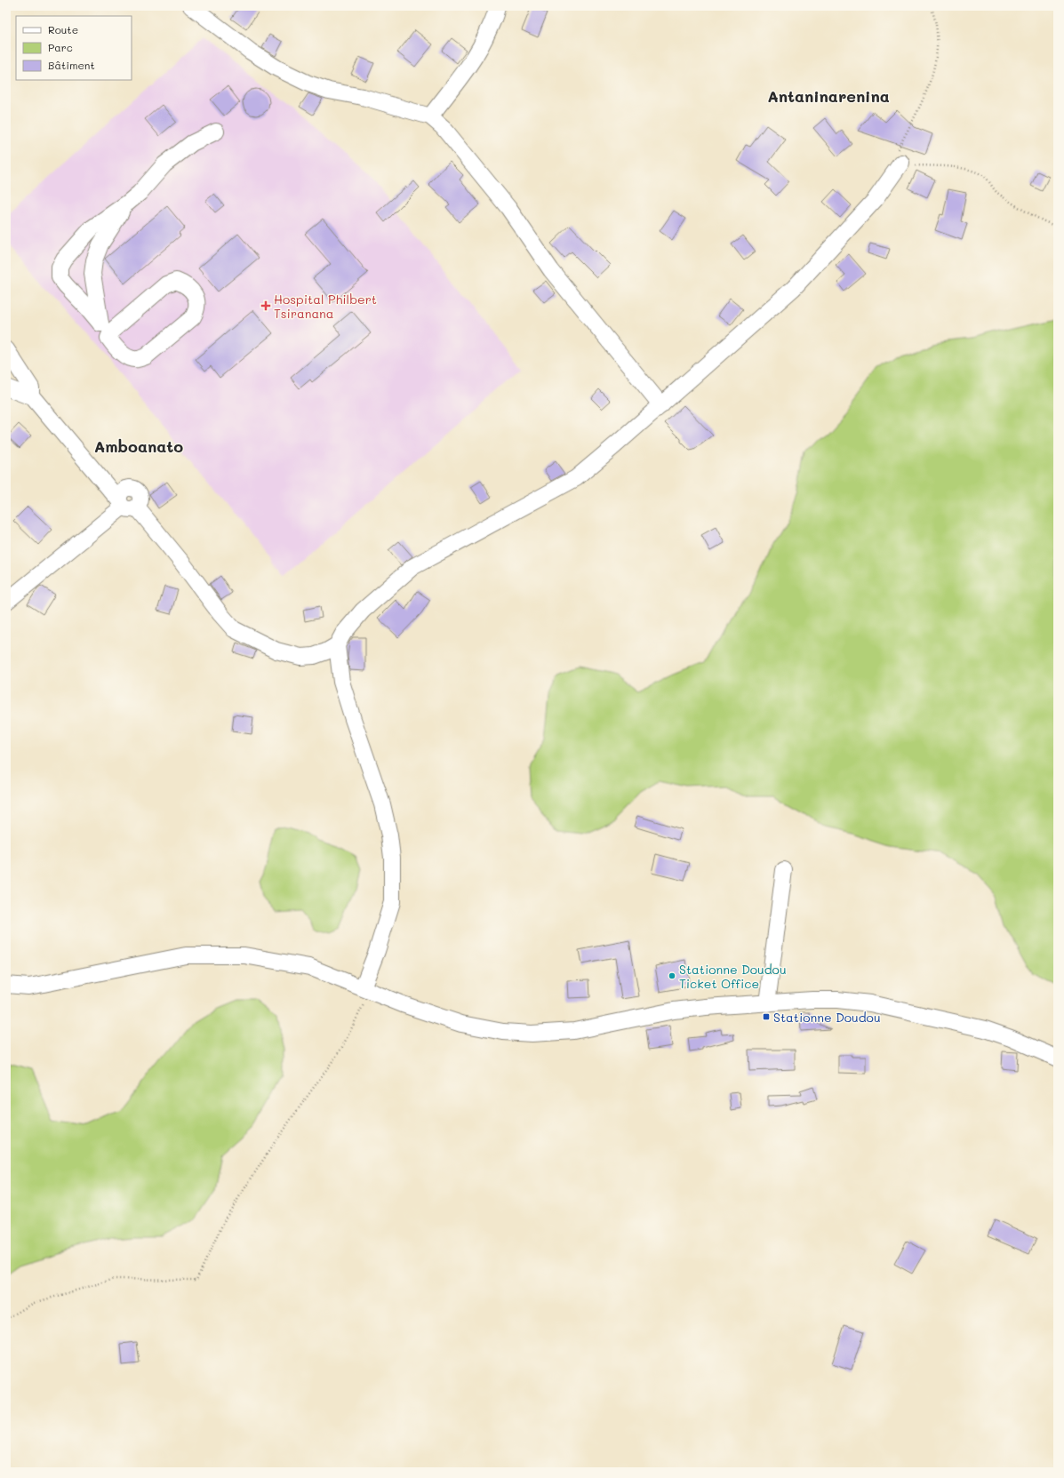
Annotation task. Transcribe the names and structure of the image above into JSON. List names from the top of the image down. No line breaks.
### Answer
{"districts":["Antaninarenina","Amboanato"],"places":{"health":["Hospital Philbert Tsiranana"],"other":["Stationne Doudou Ticket Office"],"transit":["Stationne Doudou"]},"legend":["Route","Parc","Bâtiment"]}
